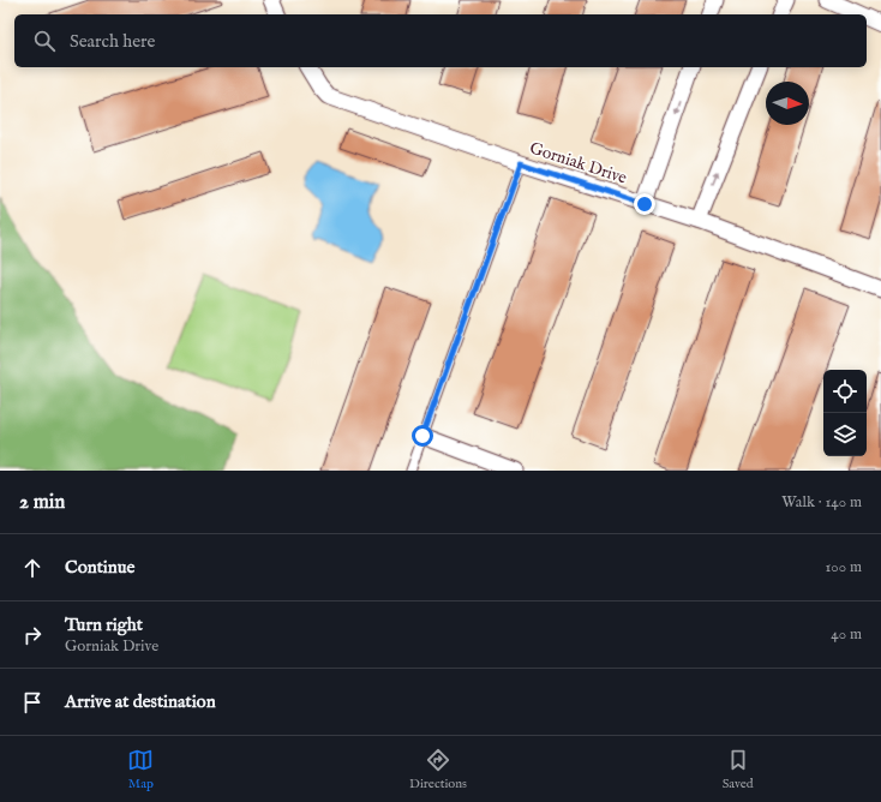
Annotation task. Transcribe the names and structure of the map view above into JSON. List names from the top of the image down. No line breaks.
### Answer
{"streets":{"street":["Gorniak Drive"]},"north":"right","page":{"search":"Search here","heading":["2 min","Walk · 140 m"],"list":[["Continue","100 m"],["Turn right","Gorniak Drive","40 m"],"Arrive at destination"],"nav":["Map","Directions","Saved"]}}
